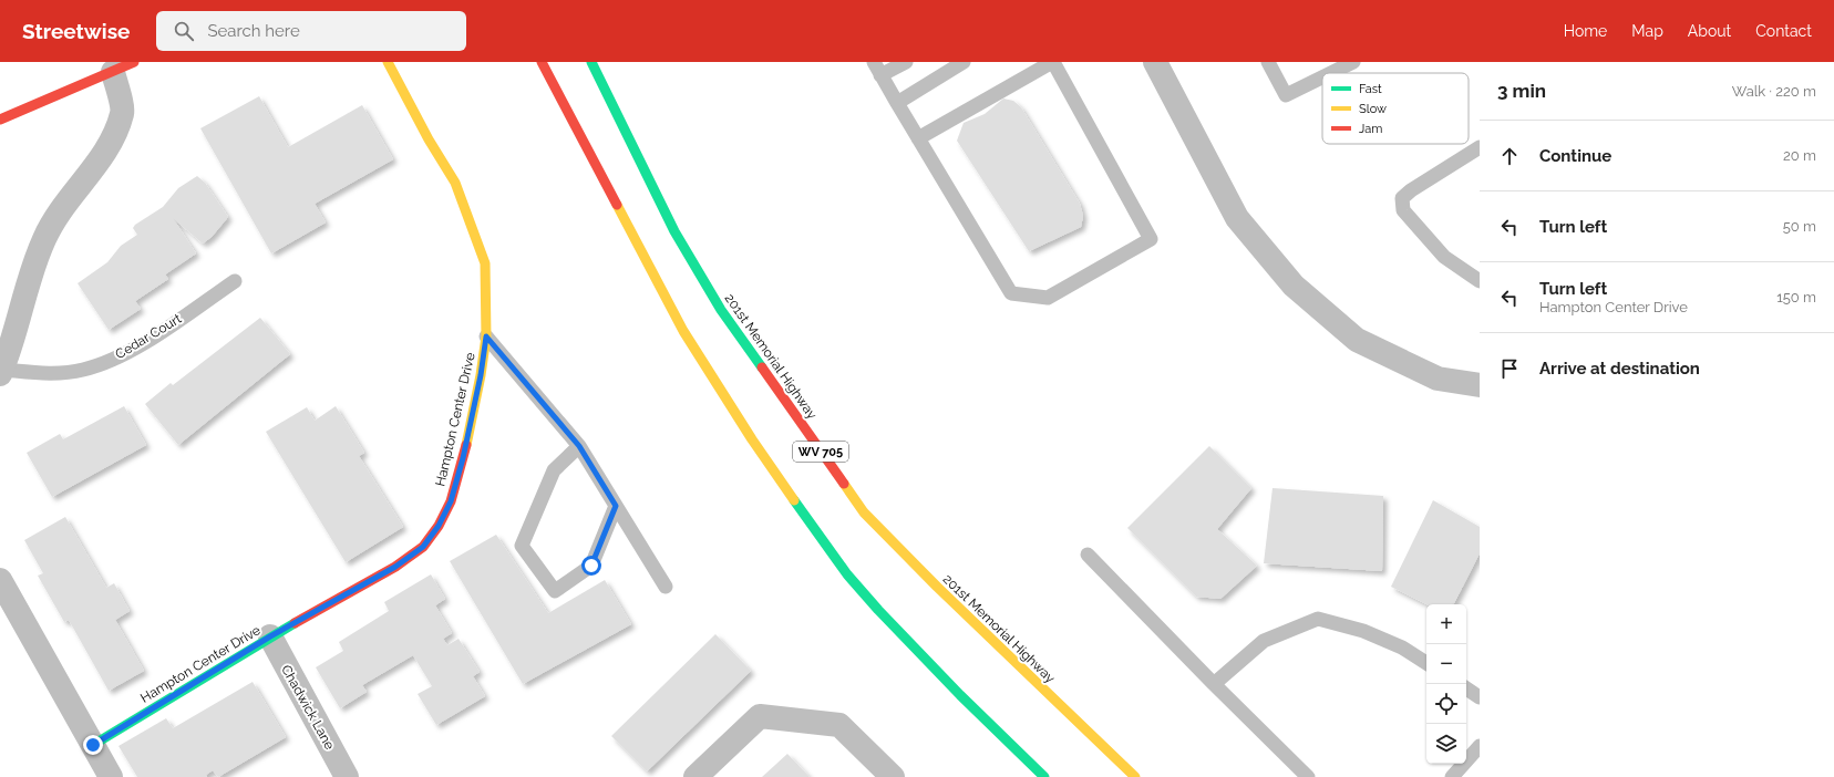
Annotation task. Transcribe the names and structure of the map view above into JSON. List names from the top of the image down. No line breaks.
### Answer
{"streets":{"main road":["201st Memorial Highway","Hampton Center Drive","WV 705"],"street":["Chadwick Lane"],"lane":["Cedar Court"]},"crossings":[["Hampton Center Drive","Chadwick Lane"]],"legend":["Fast","Slow","Jam"],"page":{"header":"Streetwise","search":"Search here","nav":["Home","Map","About","Contact"],"heading":["3 min","Walk · 220 m"],"list":[["Continue","20 m"],["Turn left","50 m"],["Turn left","Hampton Center Drive","150 m"],"Arrive at destination"],"map_buttons":["+","−"]}}
